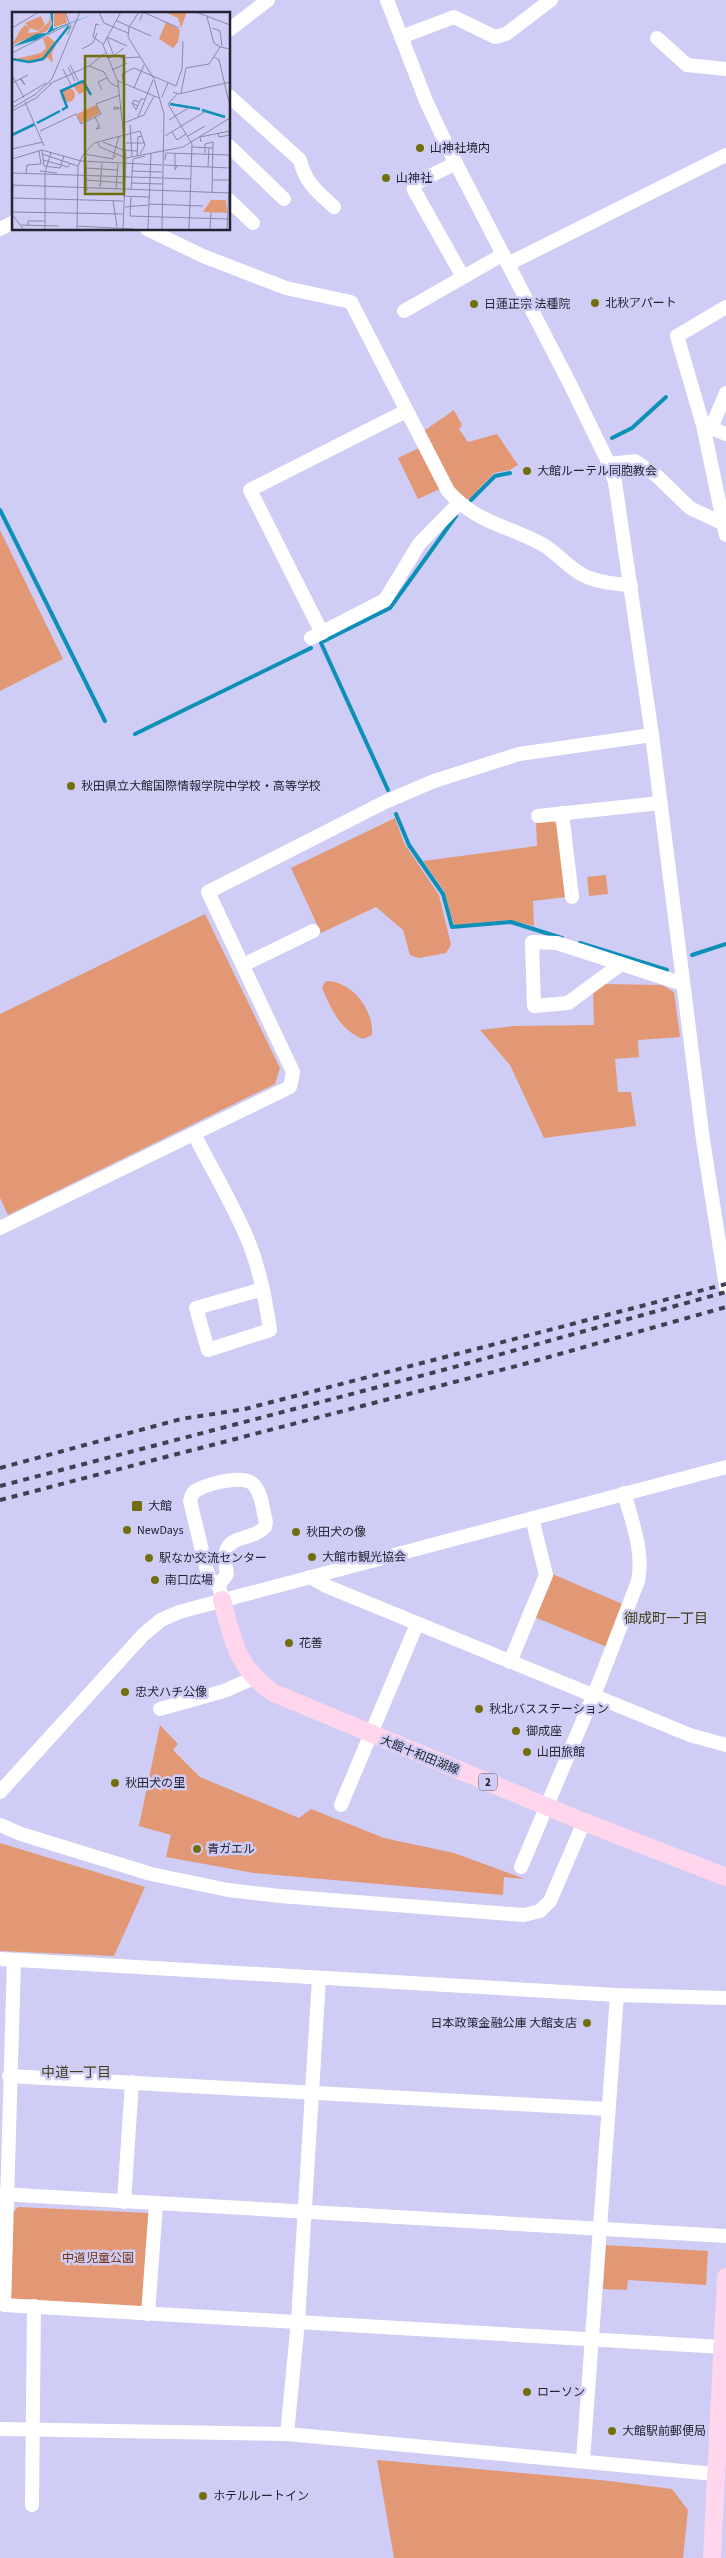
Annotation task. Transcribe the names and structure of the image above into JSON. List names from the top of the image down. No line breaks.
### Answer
{"streets":{"main road":["大館十和田湖線","2"]},"districts":["御成町一丁目","中道一丁目"],"parks":["中道児童公園"],"places":{"other":["山神社境内","山神社","北秋アパート","日蓮正宗 法種院","大館ルーテル同胞教会","秋田県立大館国際情報学院中学校・高等学校","NewDays","秋田犬の像","大館市観光協会","駅なか交流センター","南口広場","花善","忠犬ハチ公像","秋北バスステーション","御成座","山田旅館","秋田犬の里","青ガエル","日本政策金融公庫 大館支店","ローソン","大館駅前郵便局","ホテルルートイン"],"transit":["大館"]}}
